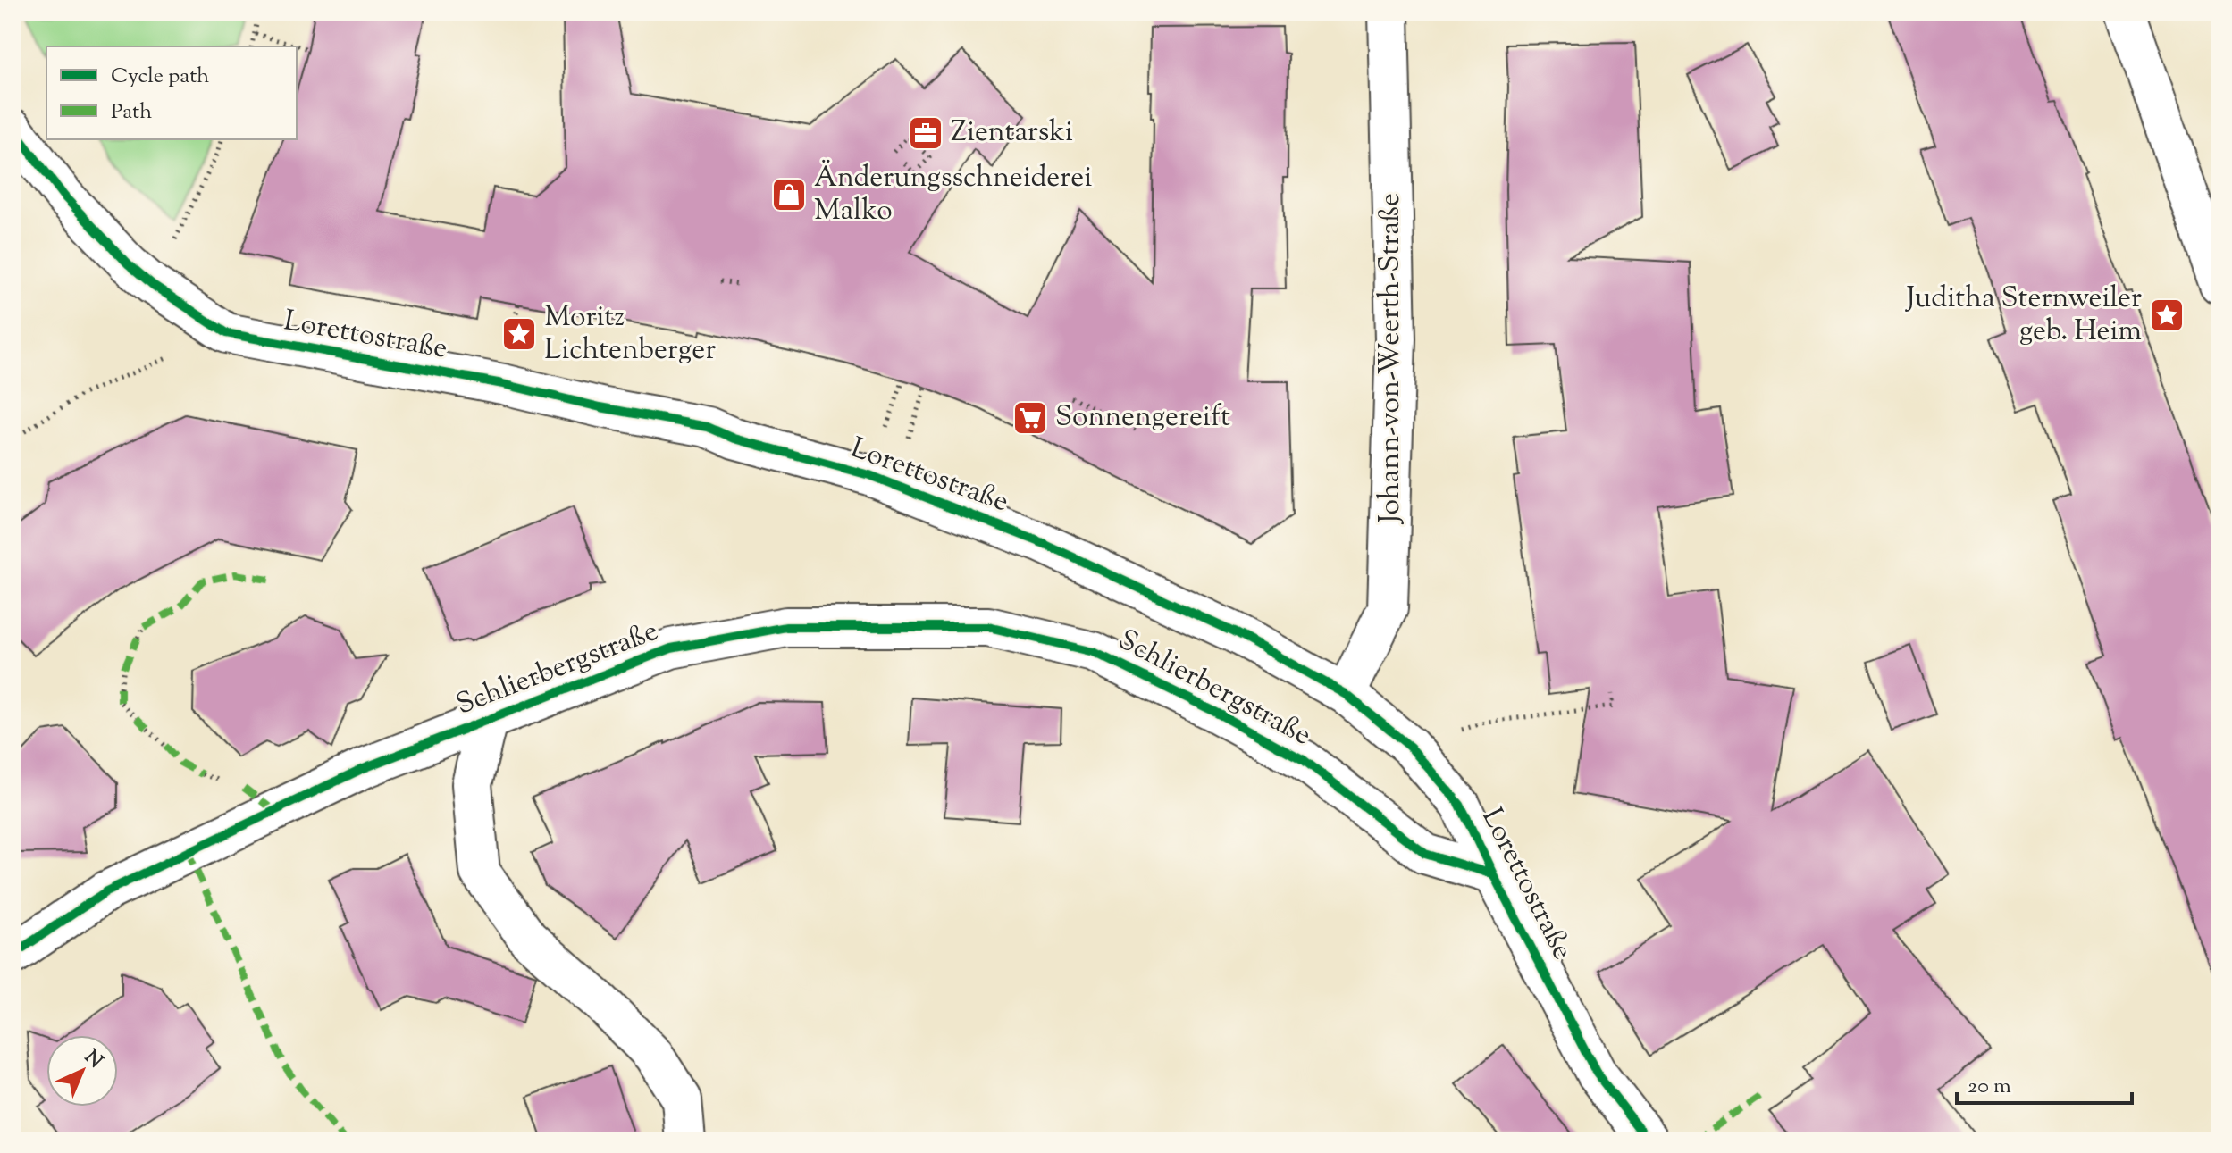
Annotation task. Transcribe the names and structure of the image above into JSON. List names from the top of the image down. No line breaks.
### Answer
{"streets":{"street":["Lorettostraße","Johann-von-Weerth-Straße","Schlierbergstraße"]},"crossings":[["Lorettostraße","Johann-von-Weerth-Straße"],["Lorettostraße","Schlierbergstraße"]],"places":{"office":["Zientarski"],"shop":["Änderungsschneiderei Malko"],"place":["Juditha Sternweiler geb. Heim","Moritz Lichtenberger"],"supermarket":["Sonnengereift"]},"legend":["Cycle path","Path"],"scale_bar":"20 m","north":"top right"}
